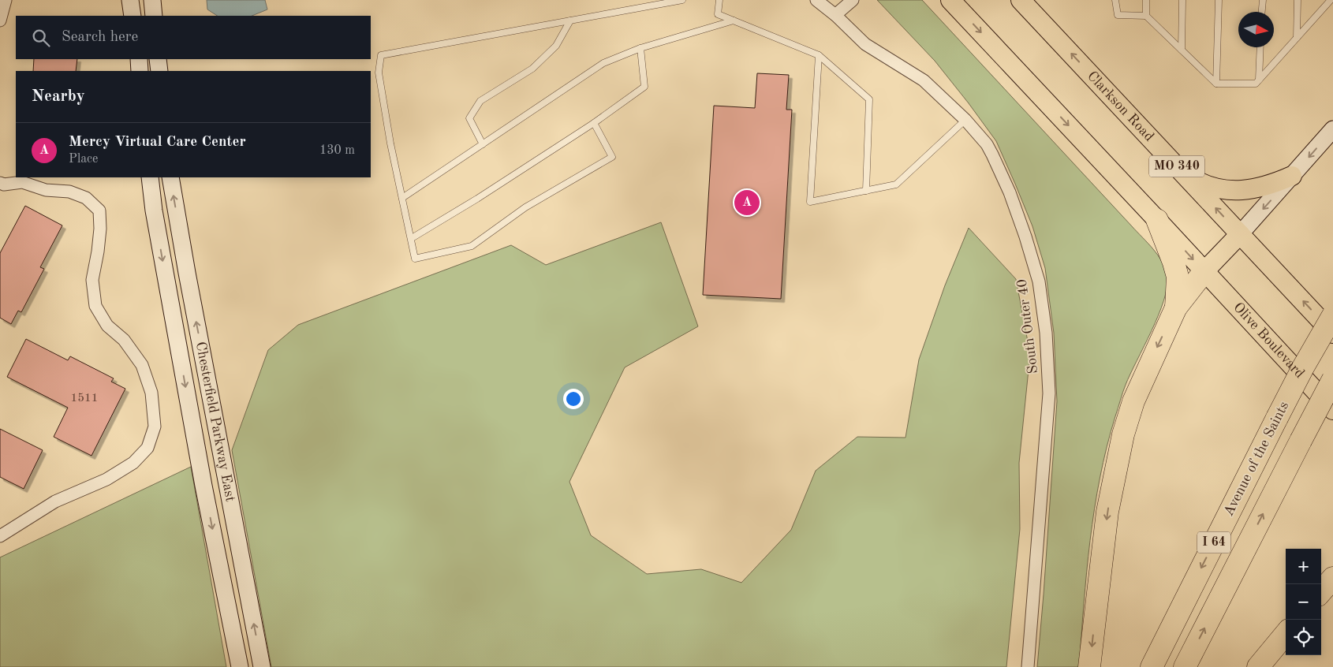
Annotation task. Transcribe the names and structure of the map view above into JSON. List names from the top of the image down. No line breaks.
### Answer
{"streets":{"highway":["Avenue of the Saints","I 64"],"main road":["Clarkson Road","MO 340","Olive Boulevard"],"street":["South Outer 40","Chesterfield Parkway East"]},"house_numbers":["1511"],"north":"right","page":{"search":"Search here","heading":"Nearby","list":[{"mark":"A","name":"Mercy Virtual Care Center","note":"Place","value":"130 m"}],"pins":"A","map_buttons":["+","−"]}}
